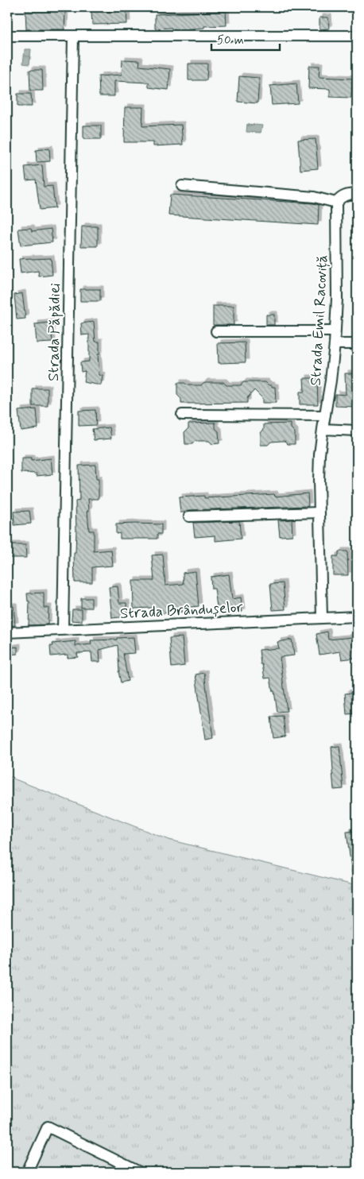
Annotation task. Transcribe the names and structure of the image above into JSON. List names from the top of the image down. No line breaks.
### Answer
{"streets":{"street":["Strada Emil Racoviță","Strada Păpădiei","Strada Brândușelor"]},"crossings":[["Strada Emil Racoviță","Strada Brândușelor"],["Strada Păpădiei","Strada Brândușelor"]],"scale_bar":"50 m"}
